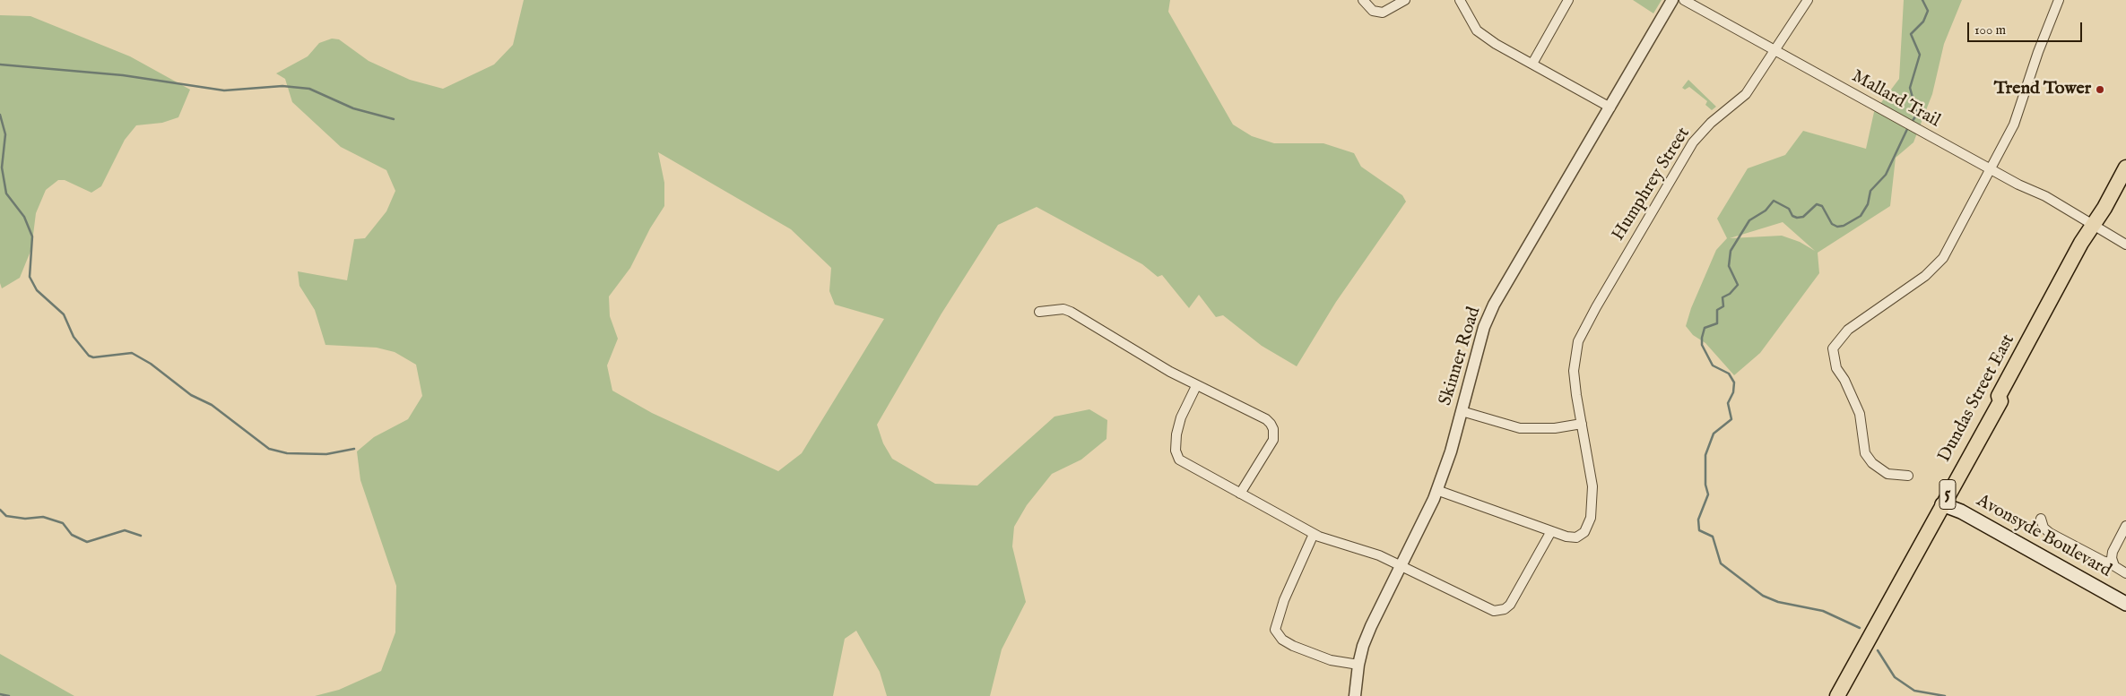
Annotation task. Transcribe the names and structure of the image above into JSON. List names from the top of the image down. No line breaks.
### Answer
{"streets":{"main road":["Dundas Street East","5","Avonsyde Boulevard"],"street":["Mallard Trail","Humphrey Street","Skinner Road"]},"crossings":[["Mallard Trail","Humphrey Street"],["Mallard Trail","Dundas Street East"],["Dundas Street East","Avonsyde Boulevard"]],"places":["Trend Tower"],"scale_bar":"100 m"}
